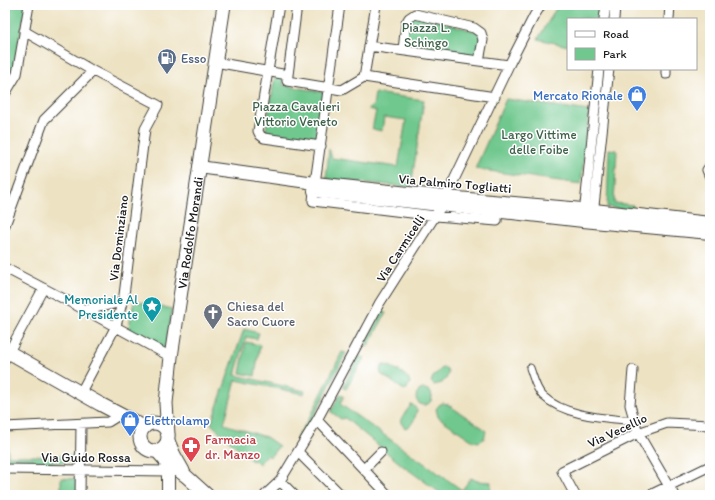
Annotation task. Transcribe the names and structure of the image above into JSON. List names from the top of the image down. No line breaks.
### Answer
{"streets":{"main road":["Via Rodolfo Morandi"],"street":["Via Palmiro Togliatti","Via Dominziano","Via Carmicelli","Via Vecellio","Via Guido Rossa"]},"crossings":[["Via Palmiro Togliatti","Via Rodolfo Morandi"],["Via Palmiro Togliatti","Via Carmicelli"]],"parks":["Piazza L. Schingo","Piazza Cavalieri Vittorio Veneto","Largo Vittime delle Foibe"],"places":{"fuel station":["Esso"],"shop":["Mercato Rionale","Elettrolamp"],"place":["Memoriale Al Presidente"],"church":["Chiesa del Sacro Cuore"],"pharmacy":["Farmacia dr. Manzo"]},"legend":["Road","Park"]}
